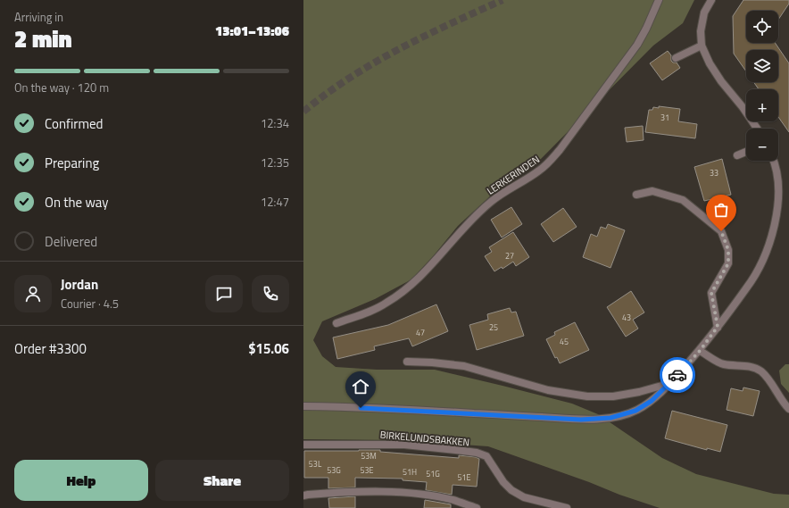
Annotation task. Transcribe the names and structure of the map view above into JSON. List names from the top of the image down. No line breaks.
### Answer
{"streets":{"street":["LERKERINDEN","BIRKELUNDSBAKKEN"]},"house_numbers":["31","33","27","43","25","47","45","53M","53L","53G","53E","51H","51G","51E"],"page":{"heading":["2 min","Arriving in","13:01–13:06"],"panel":["Jordan","Courier · 4.5","Order #3300","$15.06"],"map_buttons":["+","−"],"bar":"On the way · 120 m","list":[["Confirmed","12:34"],["Preparing","12:35"],["On the way","12:47"],"Delivered"],"buttons":["Help","Share"]}}
